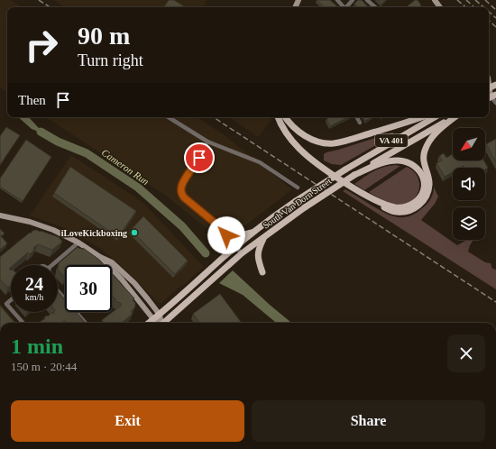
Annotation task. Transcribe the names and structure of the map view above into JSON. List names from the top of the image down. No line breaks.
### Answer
{"streets":{"main road":["VA 401","South Van Dorn Street"]},"water":["Cameron Run"],"places":["iLoveKickboxing"],"north":"bottom left","page":{"turn":["90 m","Turn right"],"then":"Then","speed":"24 km/h","limit":"30","heading":["1 min","150 m · 20:44"],"buttons":["Exit","Share"]}}
